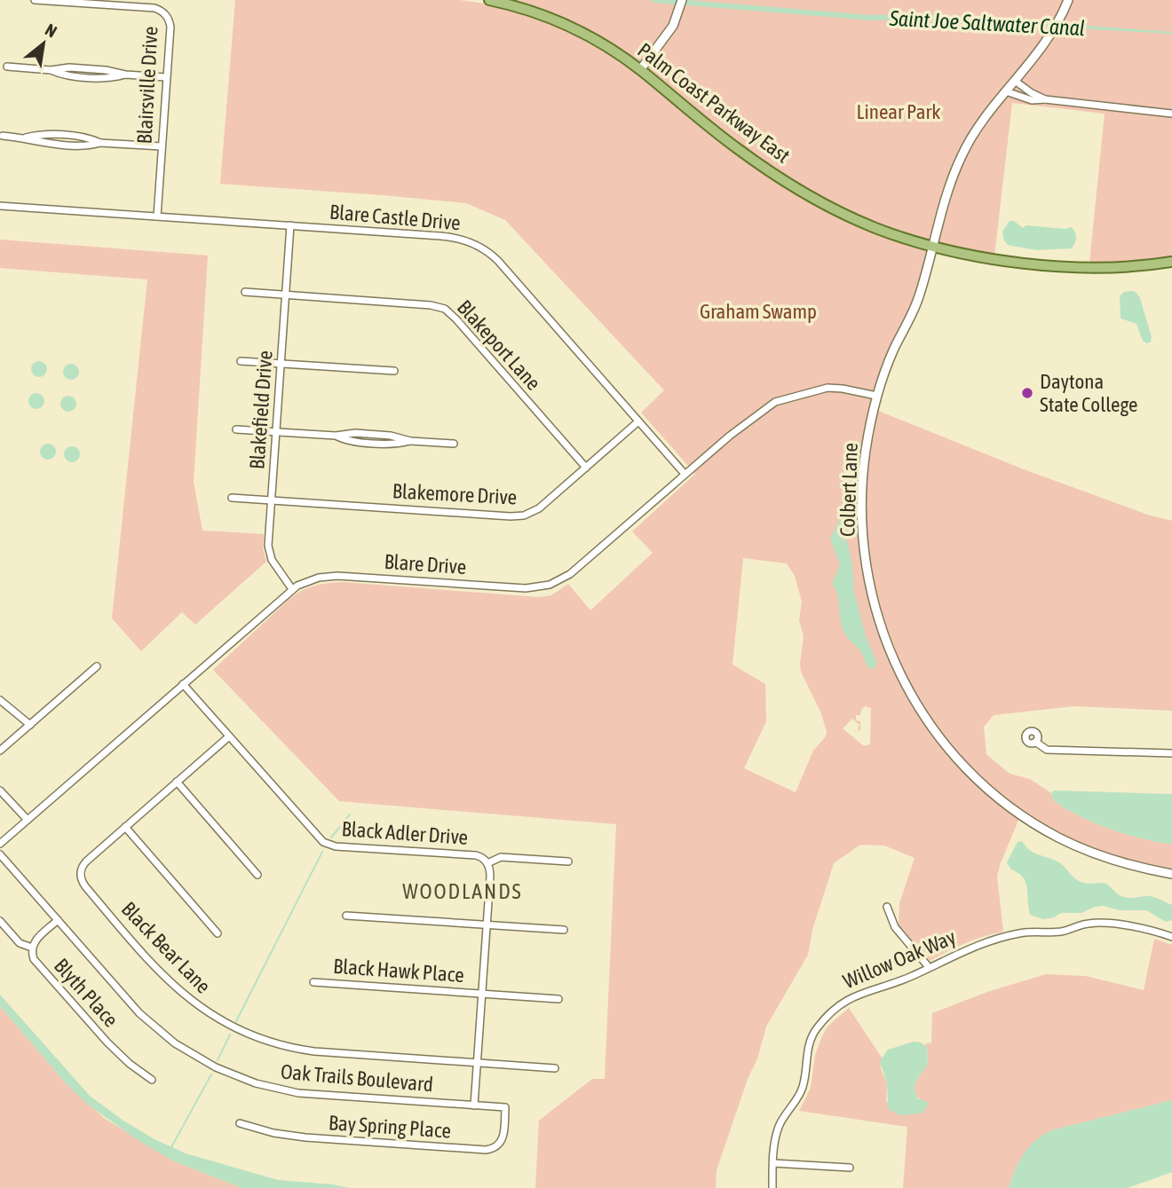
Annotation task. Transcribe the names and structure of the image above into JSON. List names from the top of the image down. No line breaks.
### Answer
{"streets":{"main road":["Palm Coast Parkway East"],"street":["Blairsville Drive","Blare Castle Drive","Blakeport Lane","Blakefield Drive","Colbert Lane","Blakemore Drive","Blare Drive","Black Adler Drive","Black Bear Lane","Willow Oak Way","Black Hawk Place","Blyth Place","Oak Trails Boulevard","Bay Spring Place"]},"crossings":[["Blairsville Drive","Blare Castle Drive"],["Palm Coast Parkway East","Colbert Lane"],["Blare Castle Drive","Blakefield Drive"],["Blare Castle Drive","Blakemore Drive"],["Blare Castle Drive","Blare Drive"],["Blakeport Lane","Blakefield Drive"],["Blakeport Lane","Blakemore Drive"],["Blakefield Drive","Blakemore Drive"],["Blakefield Drive","Blare Drive"],["Colbert Lane","Blare Drive"],["Blare Drive","Black Adler Drive"],["Black Adler Drive","Black Bear Lane"],["Black Adler Drive","Black Hawk Place"],["Black Adler Drive","Oak Trails Boulevard"],["Blyth Place","Oak Trails Boulevard"],["Oak Trails Boulevard","Bay Spring Place"]],"districts":["WOODLANDS"],"water":["Saint Joe Saltwater Canal"],"parks":["Linear Park","Graham Swamp"],"places":["Daytona State College"],"north":"top right"}
